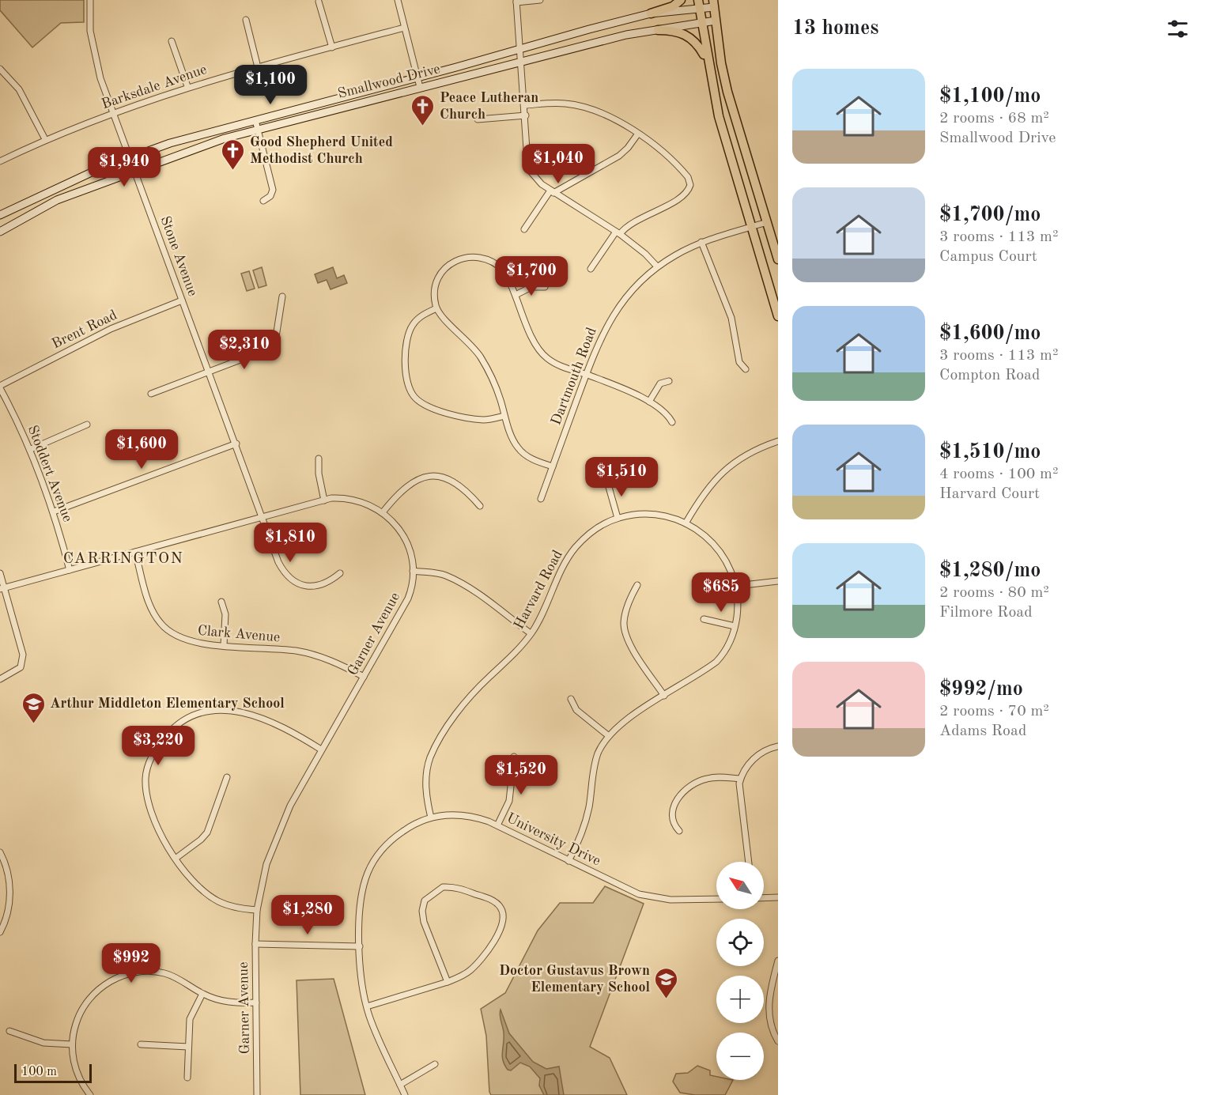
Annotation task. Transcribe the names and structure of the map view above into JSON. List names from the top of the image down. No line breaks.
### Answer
{"streets":{"main road":["Smallwood Drive"],"street":["Barksdale Avenue","Stone Avenue","Brent Road","Dartmouth Road","Stoddert Avenue","Harvard Road","Clark Avenue","Garner Avenue","University Drive"]},"crossings":[["Smallwood Drive","Stone Avenue"],["Barksdale Avenue","Stone Avenue"],["Stone Avenue","Brent Road"],["Stone Avenue","Garner Avenue"],["Brent Road","Stoddert Avenue"],["Stoddert Avenue","Garner Avenue"],["Harvard Road","University Drive"],["Clark Avenue","Garner Avenue"]],"districts":["CARRINGTON"],"places":{"church":["Peace Lutheran Church","Good Shepherd United Methodist Church"],"school or university":["Arthur Middleton Elementary School","Doctor Gustavus Brown Elementary School"]},"scale_bar":"100 m","north":"top left","page":{"heading":"13 homes","list":[{"name":"$1,100/mo","note":"2 rooms · 68 m² · Smallwood Drive"},{"name":"$1,700/mo","note":"3 rooms · 113 m² · Campus Court"},{"name":"$1,600/mo","note":"3 rooms · 113 m² · Compton Road"},{"name":"$1,510/mo","note":"4 rooms · 100 m² · Harvard Court"},{"name":"$1,280/mo","note":"2 rooms · 80 m² · Filmore Road"},{"name":"$992/mo","note":"2 rooms · 70 m² · Adams Road"}],"price":["$1,100","$1,040","$1,940","$1,700","$2,310","$1,600","$1,510","$1,810","$685","$3,220","$1,520","$1,280","$992"],"map_buttons":["+","−"],"scale":"100 m"}}
